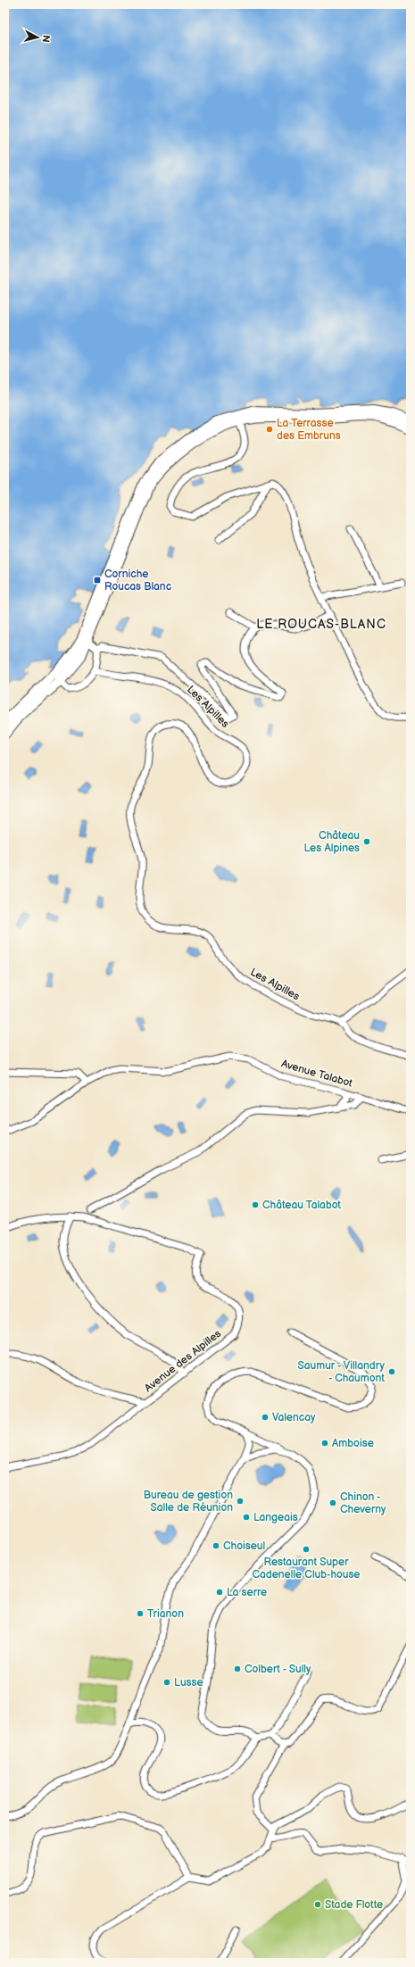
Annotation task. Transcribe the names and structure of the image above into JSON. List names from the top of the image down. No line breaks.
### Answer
{"streets":{"street":["Les Alpilles","Avenue Talabot","Avenue des Alpilles"]},"districts":["LE ROUCAS-BLANC"],"places":{"other":["La Terrasse des Embruns","Château Les Alpines","Château Talabot","Saumur - Villandry - Chaumont","Valencay","Amboise","Bureau de gestion Salle de Réunion","Chinon - Cheverny","Langeais","Choiseul","Restaurant Super Cadenelle Club-house","La serre","Trianon","Colbert - Sully","Lusse","Stade Flotte"],"transit":["Corniche Roucas Blanc"]},"north":"right"}
